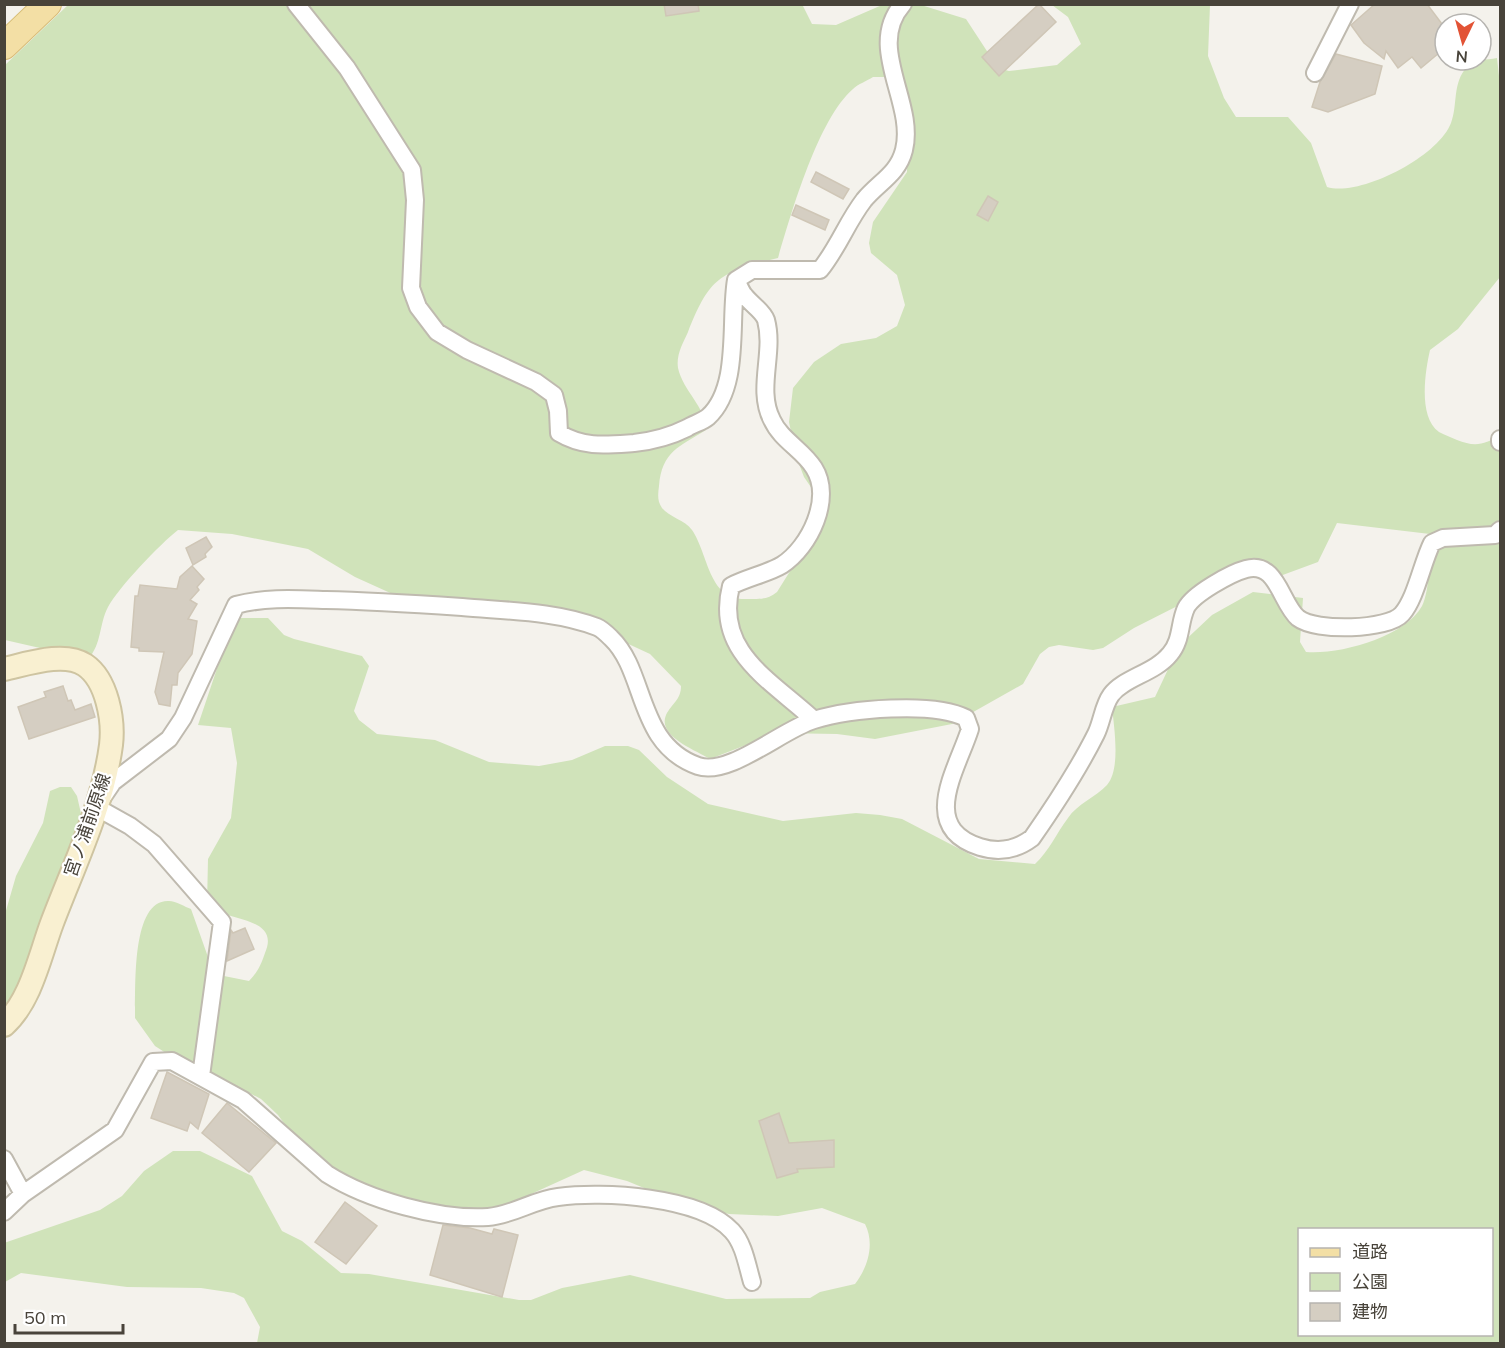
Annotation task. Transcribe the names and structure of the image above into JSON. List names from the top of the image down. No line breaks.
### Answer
{"streets":{"main road":["宮ノ浦前原線"]},"legend":["道路","公園","建物"],"scale_bar":"50 m","north":"bottom"}
